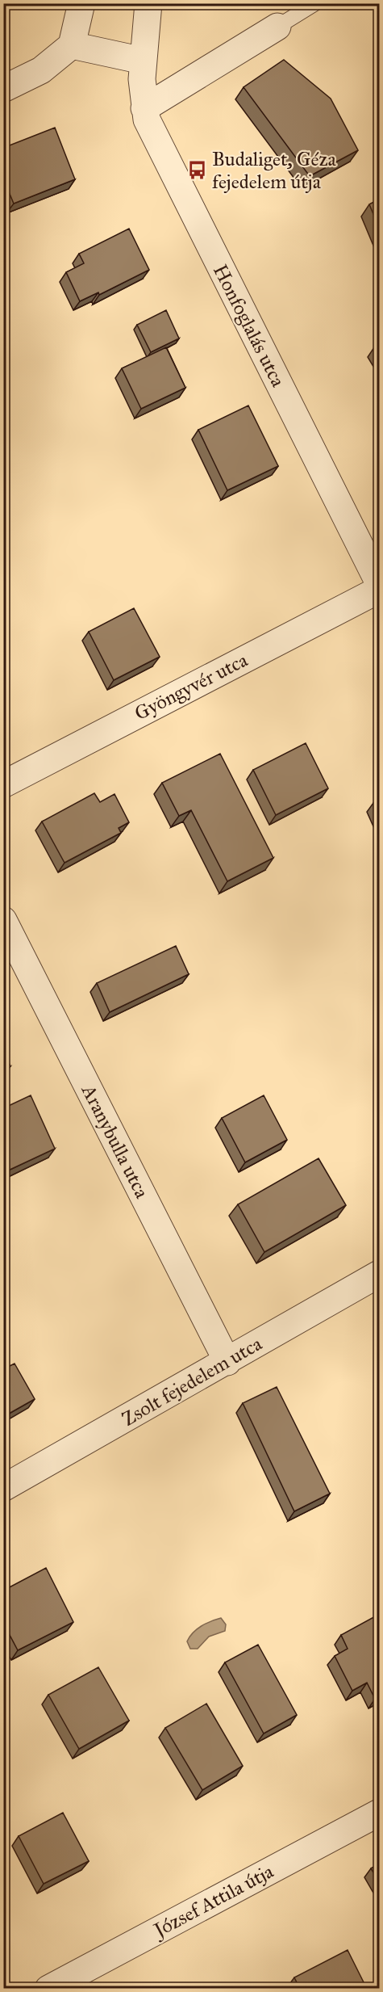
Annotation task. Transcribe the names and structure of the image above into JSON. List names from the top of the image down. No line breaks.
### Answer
{"streets":{"street":["Honfoglalás utca","Gyöngyvér utca","Aranybulla utca","Zsolt fejedelem utca","József Attila útja"]},"crossings":[["Aranybulla utca","Zsolt fejedelem utca"]],"places":{"bus stop":["Budaliget, Géza fejedelem útja"]}}
